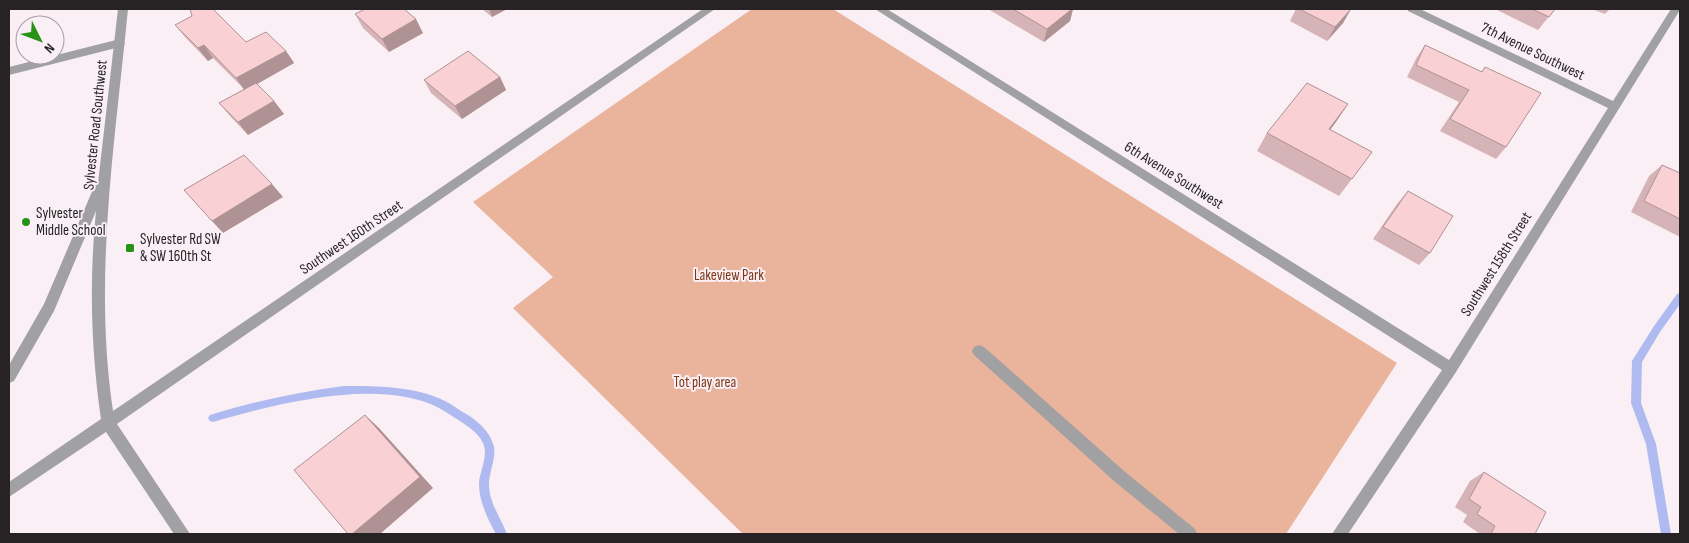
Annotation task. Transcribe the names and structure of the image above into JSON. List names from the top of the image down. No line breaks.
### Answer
{"streets":{"street":["7th Avenue Southwest","Sylvester Road Southwest","6th Avenue Southwest","Southwest 160th Street","Southwest 158th Street"]},"crossings":[["7th Avenue Southwest","Southwest 158th Street"],["Sylvester Road Southwest","Southwest 160th Street"],["6th Avenue Southwest","Southwest 158th Street"]],"parks":["Lakeview Park","Tot play area"],"places":{"other":["Sylvester Middle School"],"transit":["Sylvester Rd SW & SW 160th St"]},"north":"bottom right"}
